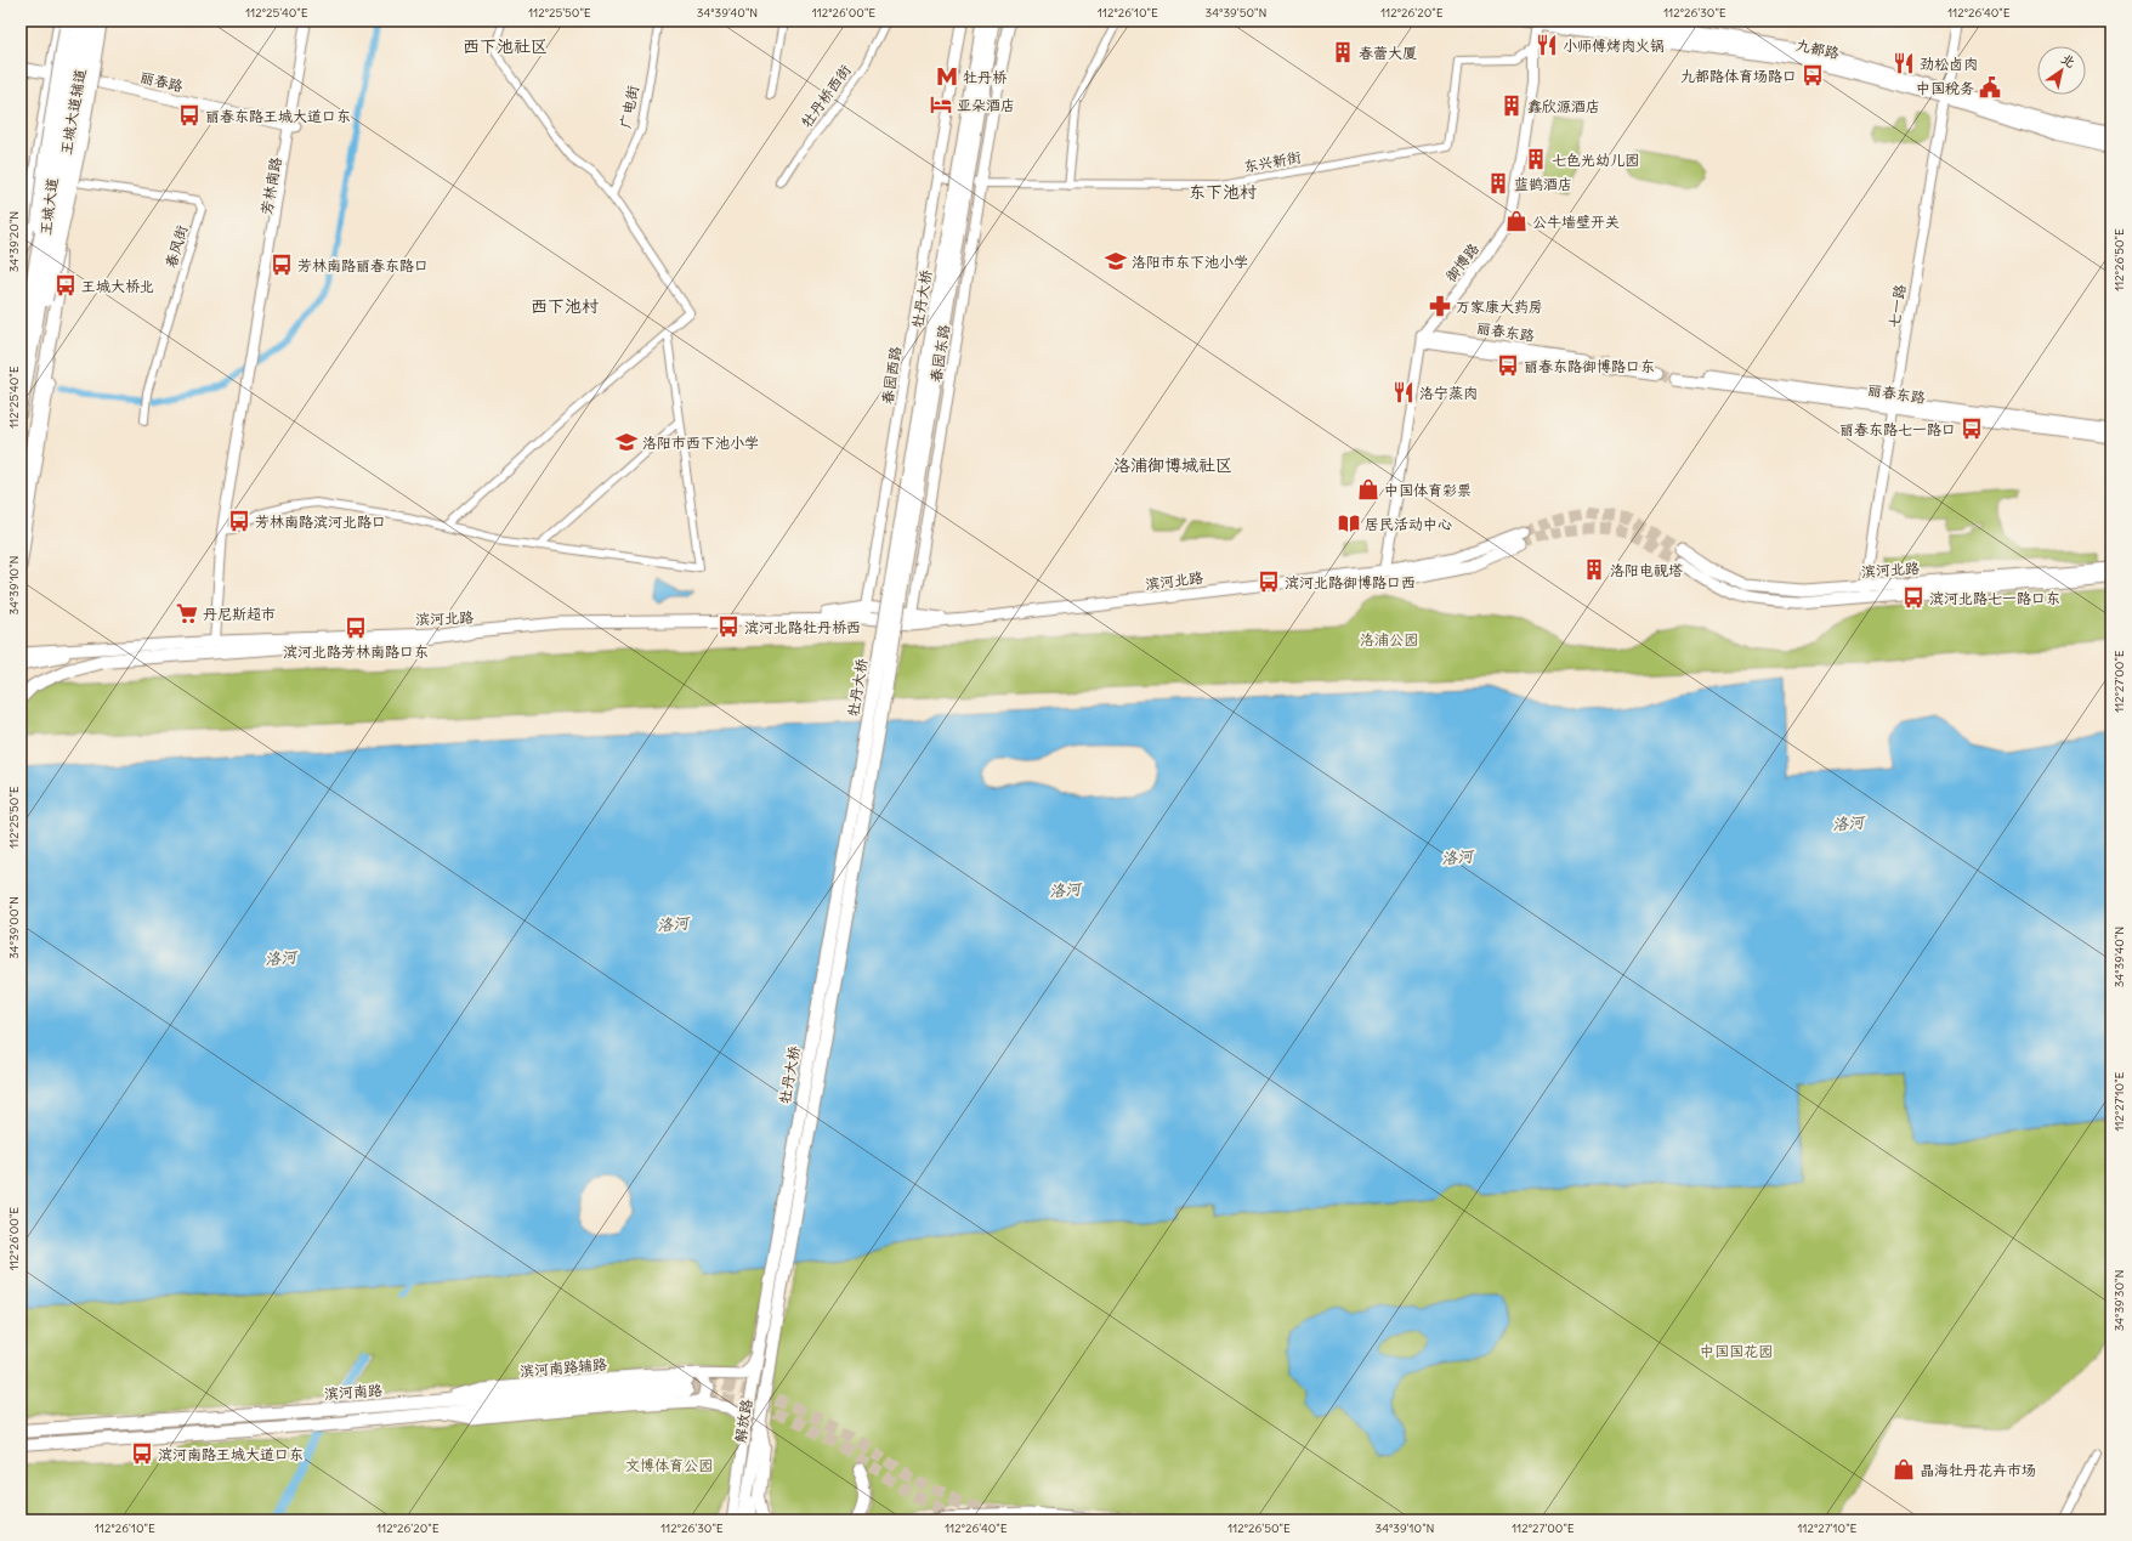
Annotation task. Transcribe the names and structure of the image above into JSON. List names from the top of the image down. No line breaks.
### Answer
{"streets":{"main road":["九都路","丽春路","王城大道辅道","王城大道","牡丹大桥","丽春东路","滨河北路","滨河南路辅路","滨河南路","解放路"],"street":["牡丹桥西街","广电街","东兴新街","芳林南路","春风街","御博路","七一路","春园东路","春园西路"]},"crossings":[["九都路","御博路"],["九都路","七一路"],["丽春路","王城大道辅道"],["丽春路","芳林南路"],["丽春路","王城大道"],["王城大道辅道","王城大道"],["王城大道辅道","春风街"],["东兴新街","御博路"],["东兴新街","春园东路"],["东兴新街","春园西路"],["御博路","丽春东路"],["牡丹大桥","解放路"],["七一路","丽春东路"],["七一路","滨河北路"],["春园东路","滨河北路"],["春园西路","滨河北路"],["滨河南路辅路","滨河南路"],["滨河南路辅路","解放路"]],"districts":["西下池社区","东下池村","西下池村","洛浦御博城社区"],"water":["洛河"],"parks":["洛浦公园","中国国花园","文博体育公园"],"places":{"restaurant":["小师傅烤肉火锅","劲松卤肉","洛宁蒸肉"],"building":["春蕾大厦","鑫欣源酒店","七色光幼儿园","蓝鹊酒店","洛阳电视塔"],"bus stop":["九都路体育场路口","丽春东路王城大道口东","芳林南路丽春东路口","王城大桥北","丽春东路御博路口东","丽春东路七一路口","芳林南路滨河北路口","滨河北路御博路口西","滨河北路七一路口东","滨河北路牡丹桥西","滨河北路芳林南路口东","滨河南路王城大道口东"],"metro station":["牡丹桥"],"public building":["中国税务"],"hotel":["亚朵酒店"],"shop":["公牛墙壁开关","中国体育彩票","晶海牡丹花卉市场"],"school or university":["洛阳市东下池小学","洛阳市西下池小学"],"pharmacy":["万家康大药房"],"library":["居民活动中心"],"supermarket":["丹尼斯超市"]},"north":"top right","coordinates":["112°25'40\"E","112°25'50\"E","34°39'40\"N","112°26'00\"E","112°26'10\"E","34°39'50\"N","112°26'20\"E","112°26'30\"E","112°26'40\"E","34°39'20\"N","112°26'50\"E","34°39'10\"N","112°27'00\"E","34°39'00\"N","112°27'10\"E","34°39'30\"N"]}
